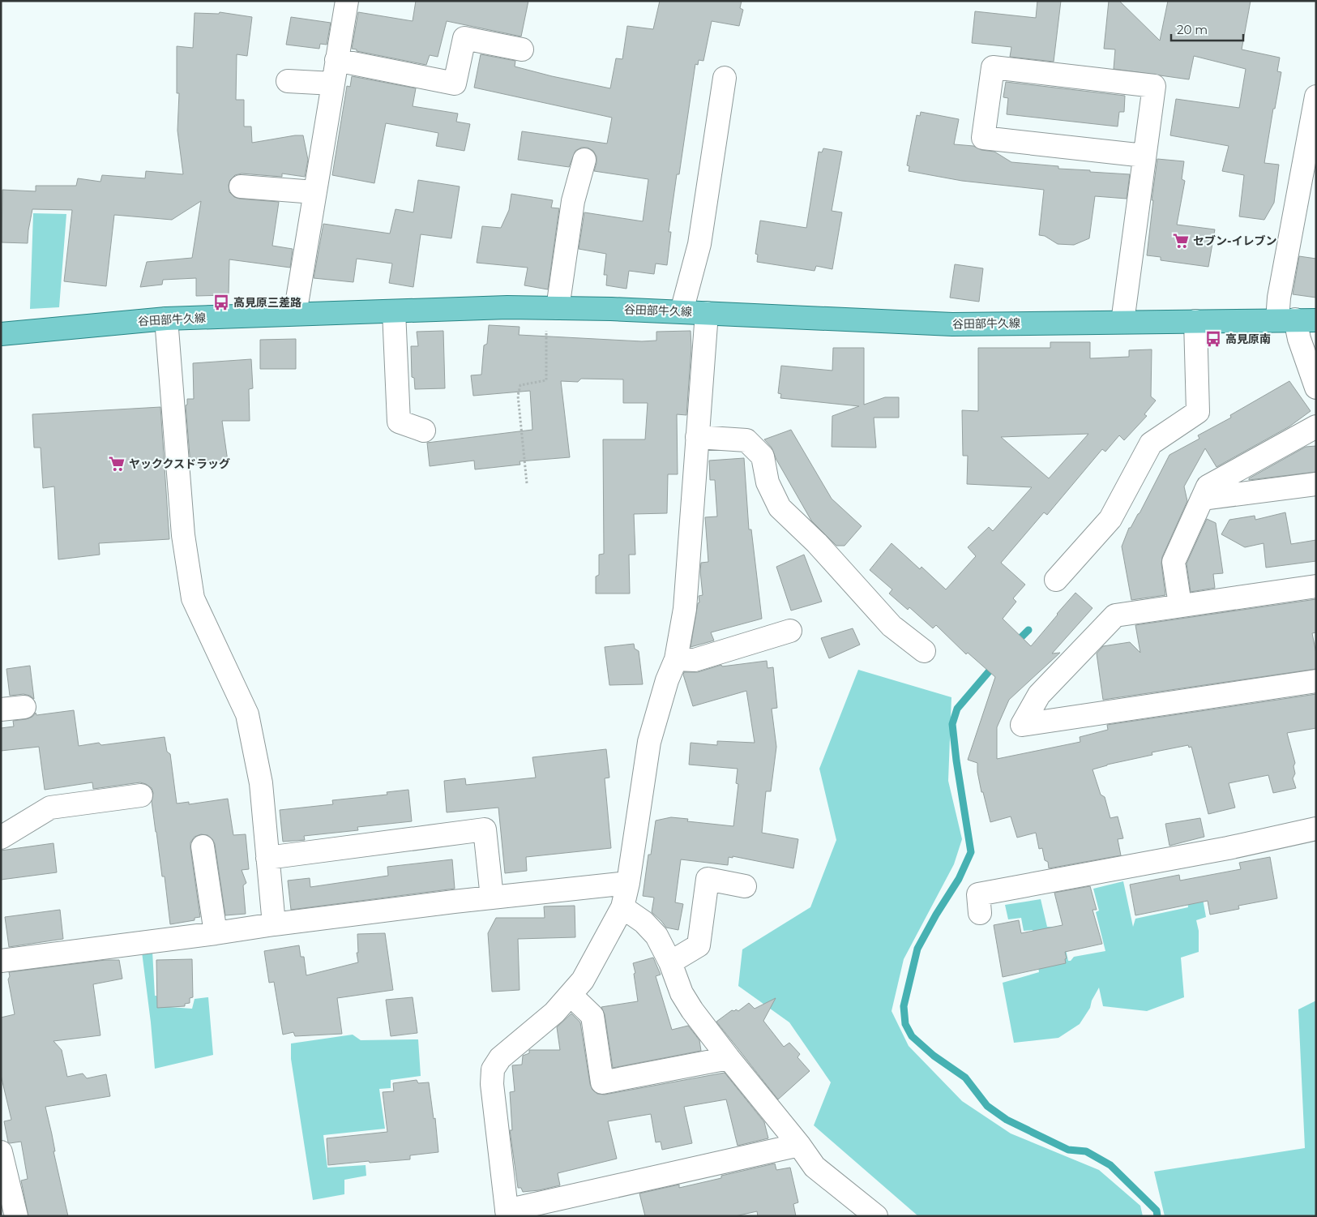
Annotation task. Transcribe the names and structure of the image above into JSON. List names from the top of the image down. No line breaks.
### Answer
{"streets":{"main road":["谷田部牛久線"]},"places":{"supermarket":["セブン-イレブン","ヤッククスドラッグ"],"bus stop":["高見原三差路","高見原南"]},"scale_bar":"20 m"}
